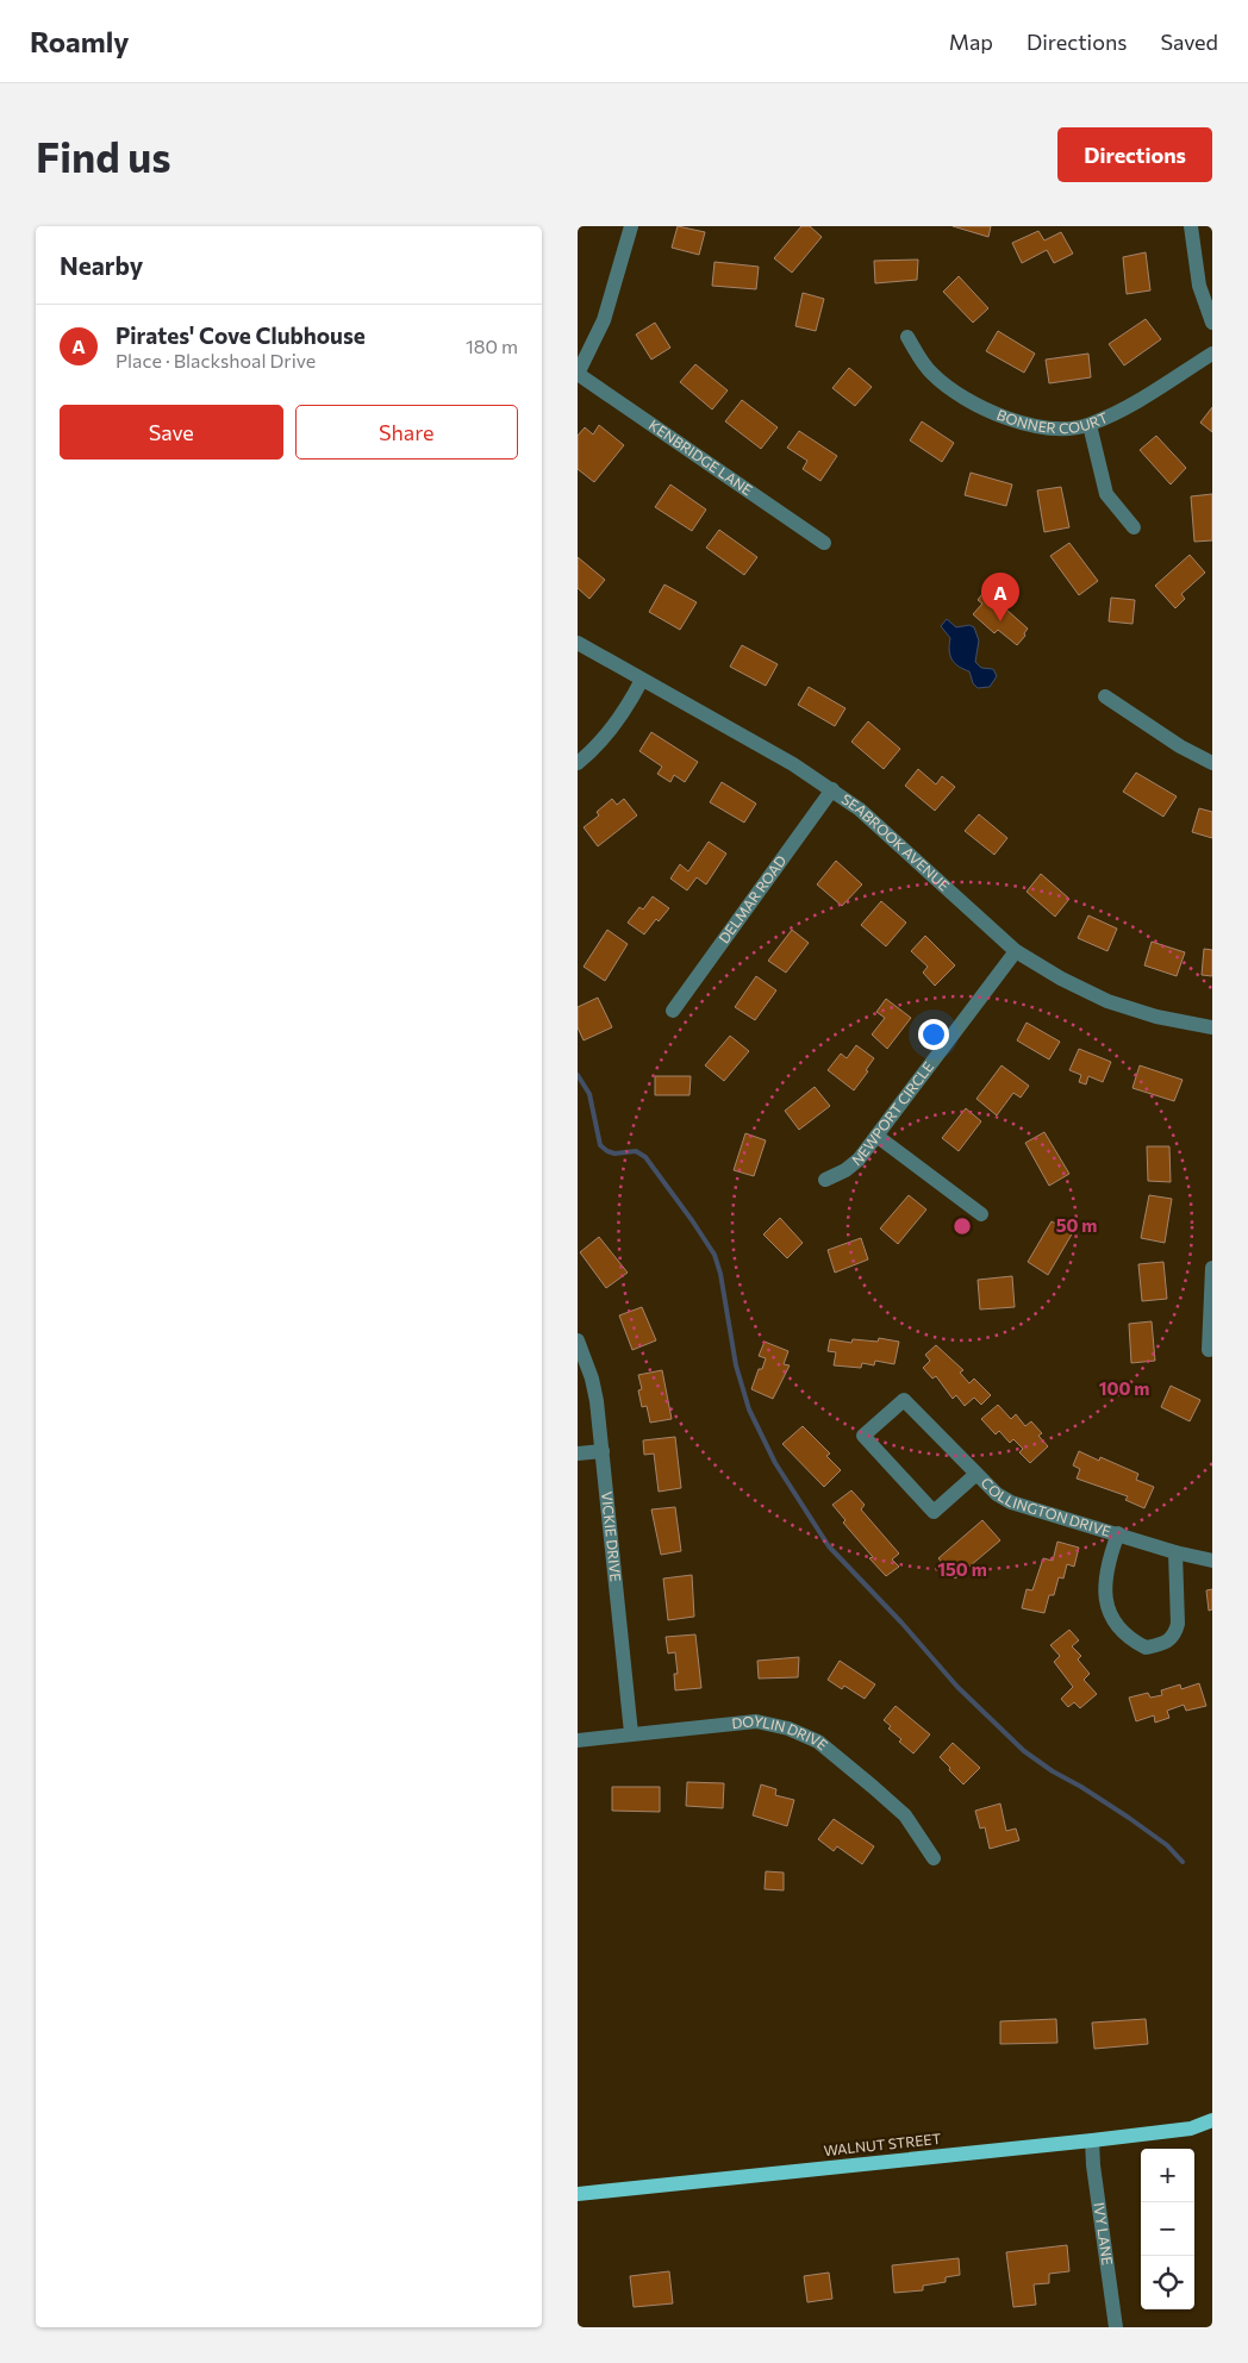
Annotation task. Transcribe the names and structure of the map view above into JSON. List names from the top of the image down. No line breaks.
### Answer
{"streets":{"main road":["WALNUT STREET"],"street":["BONNER COURT","KENBRIDGE LANE","SEABROOK AVENUE","DELMAR ROAD","NEWPORT CIRCLE","COLLINGTON DRIVE","VICKIE DRIVE","DOYLIN DRIVE","IVY LANE"]},"crossings":[["SEABROOK AVENUE","DELMAR ROAD"],["SEABROOK AVENUE","NEWPORT CIRCLE"],["VICKIE DRIVE","DOYLIN DRIVE"],["WALNUT STREET","IVY LANE"]],"page":{"header":"Roamly","nav":["Map","Directions","Saved"],"buttons":["Directions",["Save","Share"]],"title":"Find us","heading":"Nearby","list":[{"mark":"A","name":"Pirates' Cove Clubhouse","note":"Place · Blackshoal Drive","value":"180 m"}],"pins":"A","map_buttons":["+","−"]},"rings":["50 m","100 m","150 m"]}
